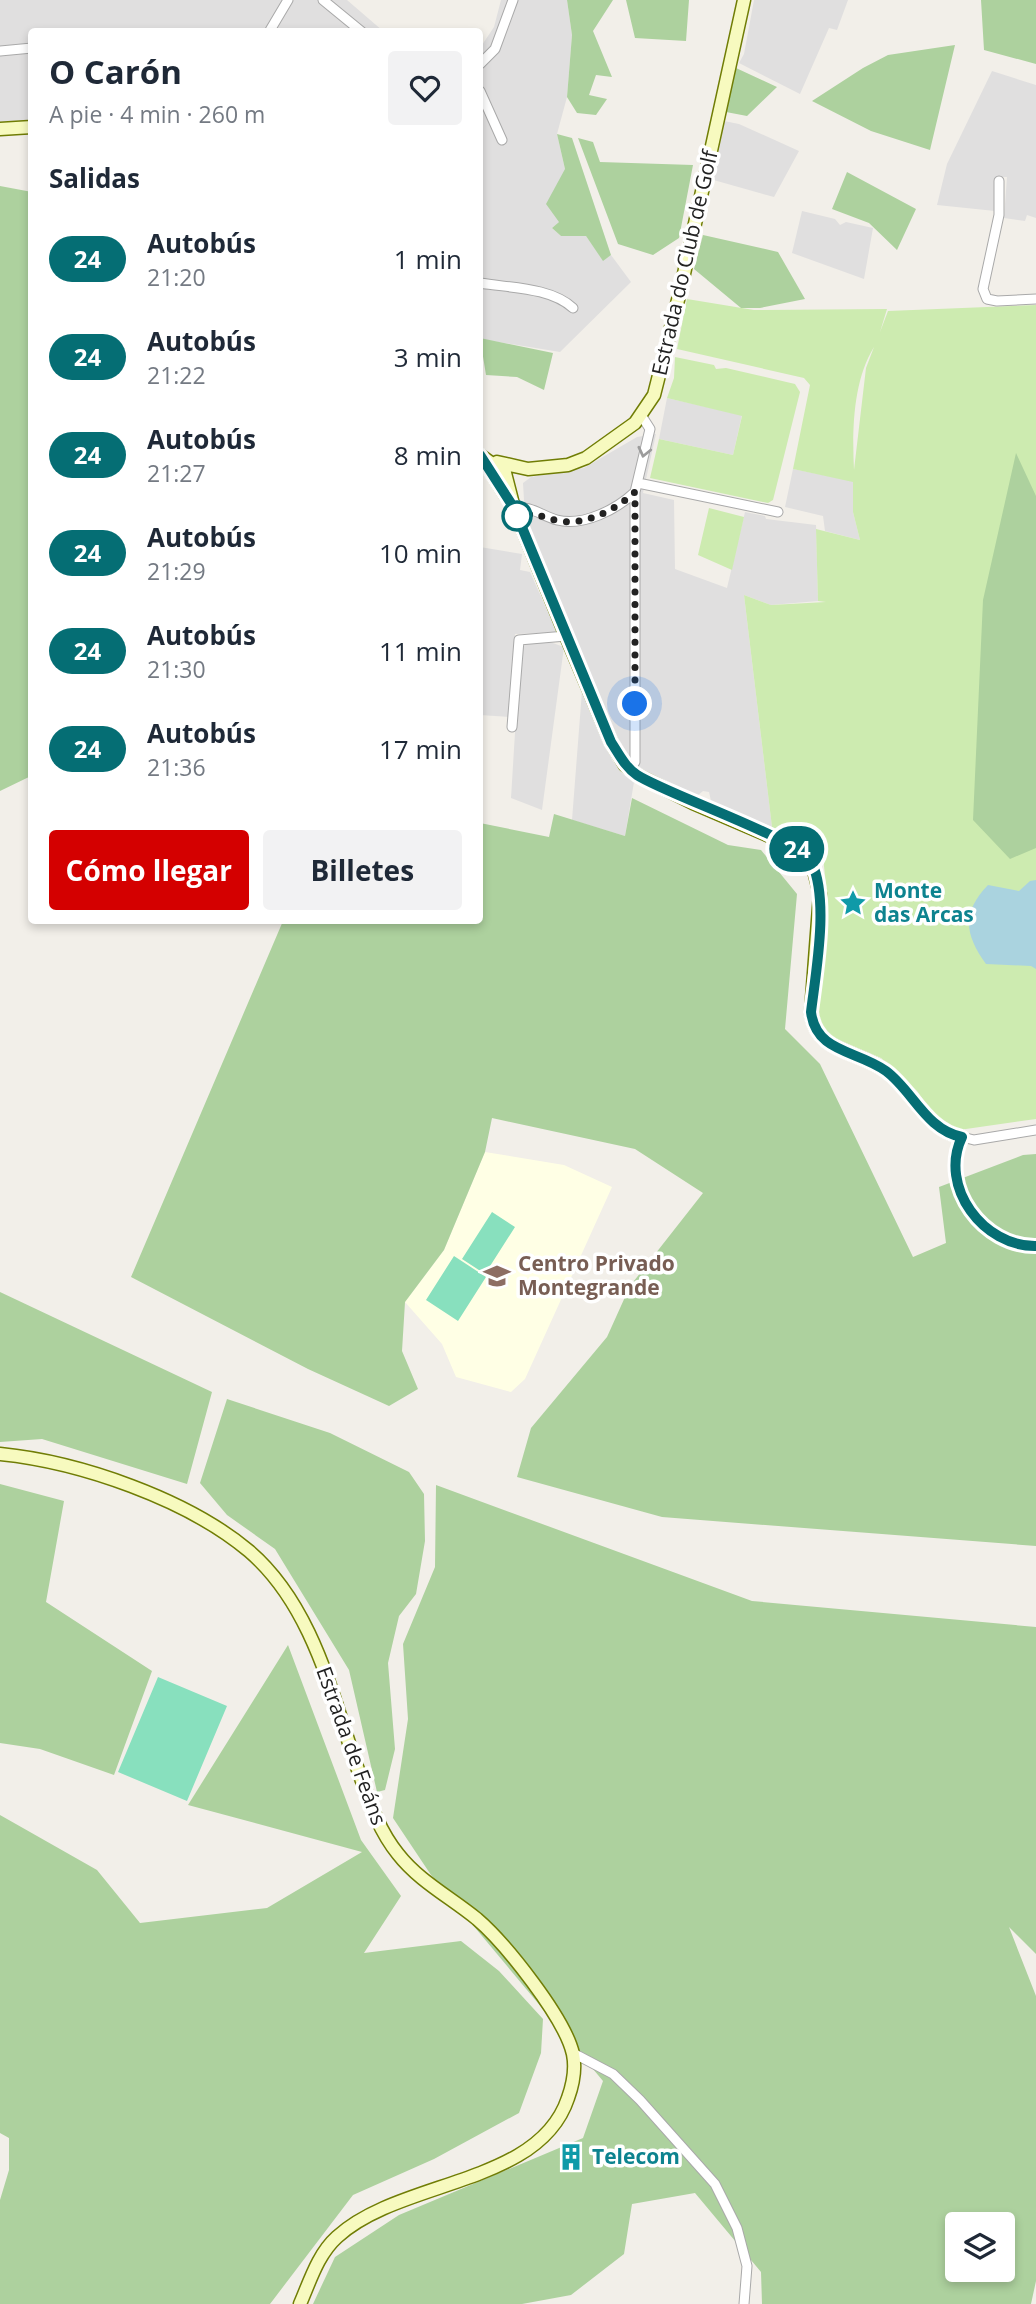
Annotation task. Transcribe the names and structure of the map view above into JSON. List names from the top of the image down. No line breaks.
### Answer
{"streets":{"street":["Estrada do Club de Golf","Estrada de Feáns"]},"places":{"place":["Monte das Arcas"],"school or university":["Centro Privado Montegrande"],"building":["Telecom"]},"lines":["bus line 24"],"page":{"on_map":"24","heading":[["O Carón","A pie · 4 min · 260 m"],"Salidas"],"list":[{"mark":"24","name":"Autobús","note":"21:20","value":"1 min"},{"mark":"24","name":"Autobús","note":"21:22","value":"3 min"},{"mark":"24","name":"Autobús","note":"21:27","value":"8 min"},{"mark":"24","name":"Autobús","note":"21:29","value":"10 min"},{"mark":"24","name":"Autobús","note":"21:30","value":"11 min"},{"mark":"24","name":"Autobús","note":"21:36","value":"17 min"}],"buttons":["Cómo llegar","Billetes"]}}
